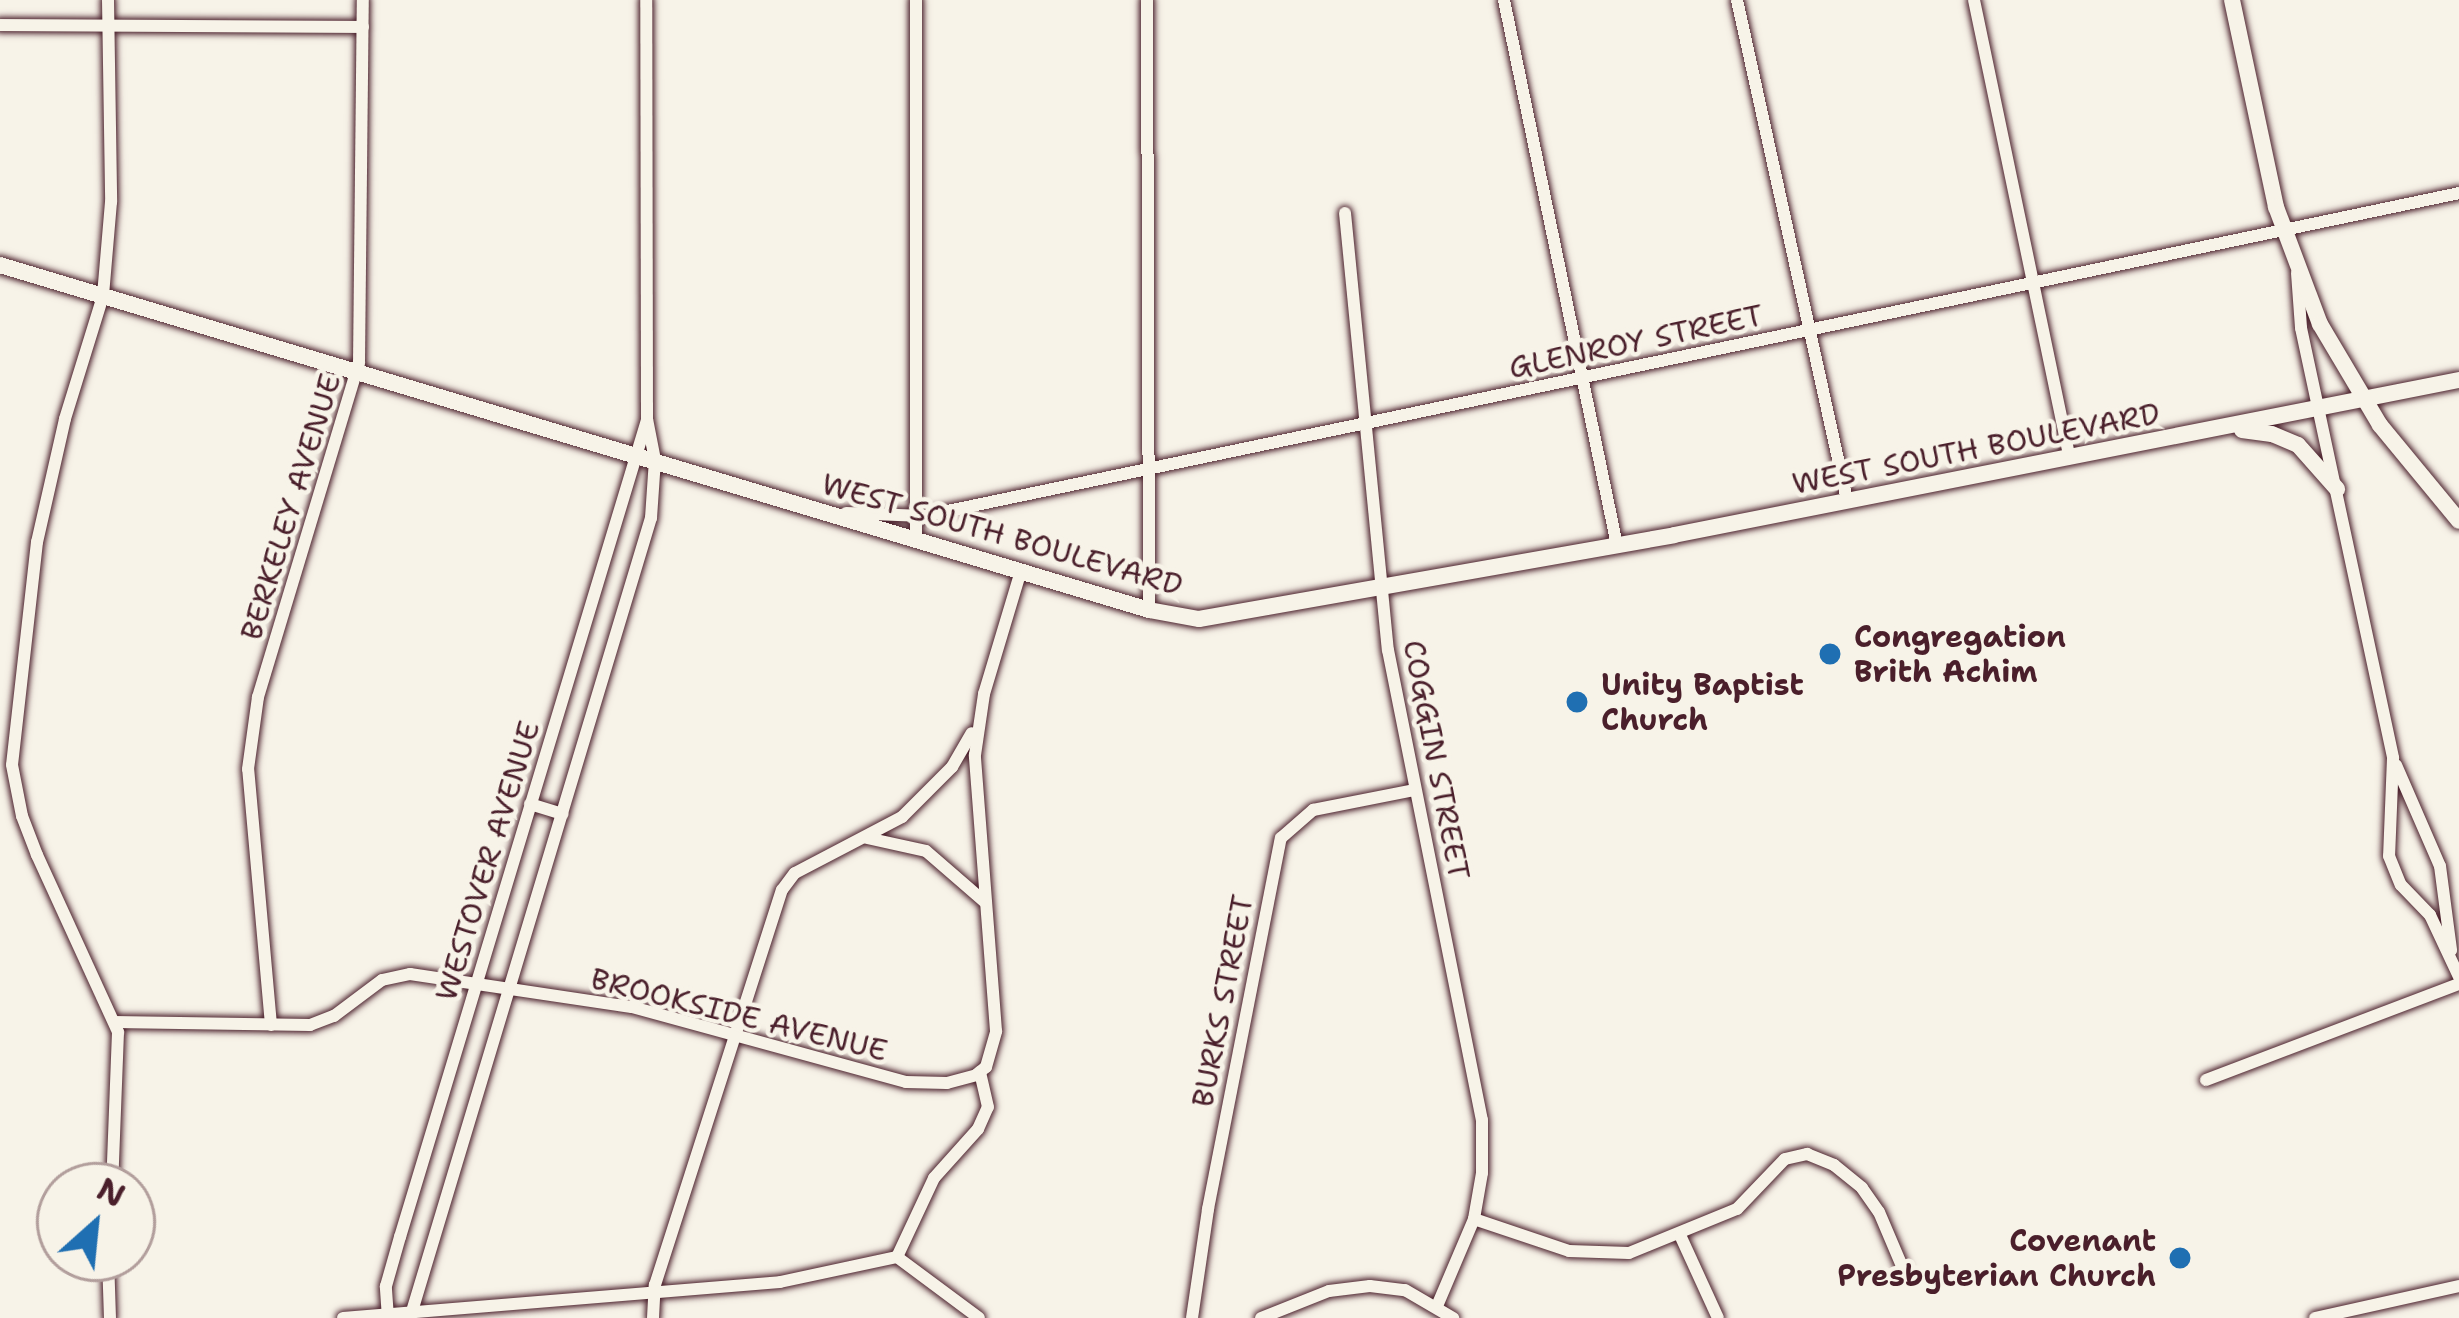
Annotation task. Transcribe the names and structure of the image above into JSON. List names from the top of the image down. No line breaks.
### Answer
{"streets":{"street":["GLENROY STREET","WEST SOUTH BOULEVARD","BERKELEY AVENUE","COGGIN STREET","WESTOVER AVENUE","BURKS STREET","BROOKSIDE AVENUE"]},"crossings":[["GLENROY STREET","WEST SOUTH BOULEVARD"],["GLENROY STREET","COGGIN STREET"],["WEST SOUTH BOULEVARD","BERKELEY AVENUE"],["WEST SOUTH BOULEVARD","COGGIN STREET"],["WEST SOUTH BOULEVARD","WESTOVER AVENUE"],["BERKELEY AVENUE","BROOKSIDE AVENUE"],["COGGIN STREET","BURKS STREET"],["WESTOVER AVENUE","BROOKSIDE AVENUE"]],"places":["Congregation Brith Achim","Unity Baptist Church","Covenant Presbyterian Church"],"north":"top right"}
